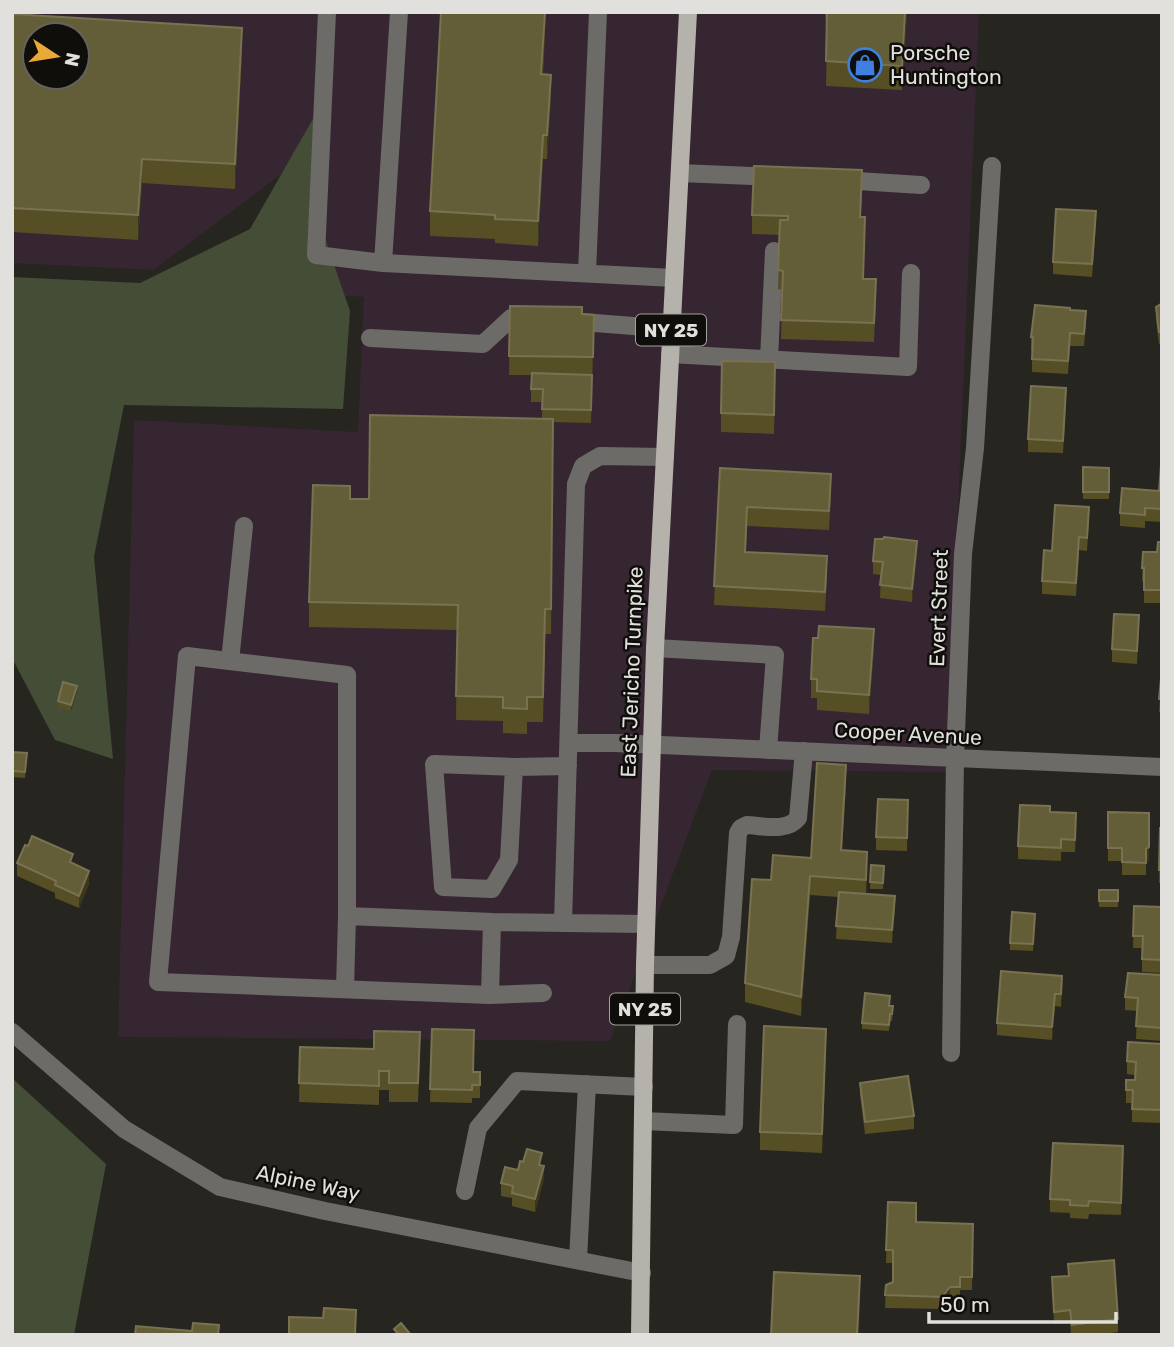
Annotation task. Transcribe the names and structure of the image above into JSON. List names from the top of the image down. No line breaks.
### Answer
{"streets":{"main road":["NY 25","East Jericho Turnpike"],"street":["Evert Street","Cooper Avenue","Alpine Way"]},"crossings":[["Evert Street","Cooper Avenue"],["East Jericho Turnpike","Cooper Avenue"],["East Jericho Turnpike","Alpine Way"]],"places":{"shop":["Porsche Huntington"]},"scale_bar":"50 m","north":"right"}
